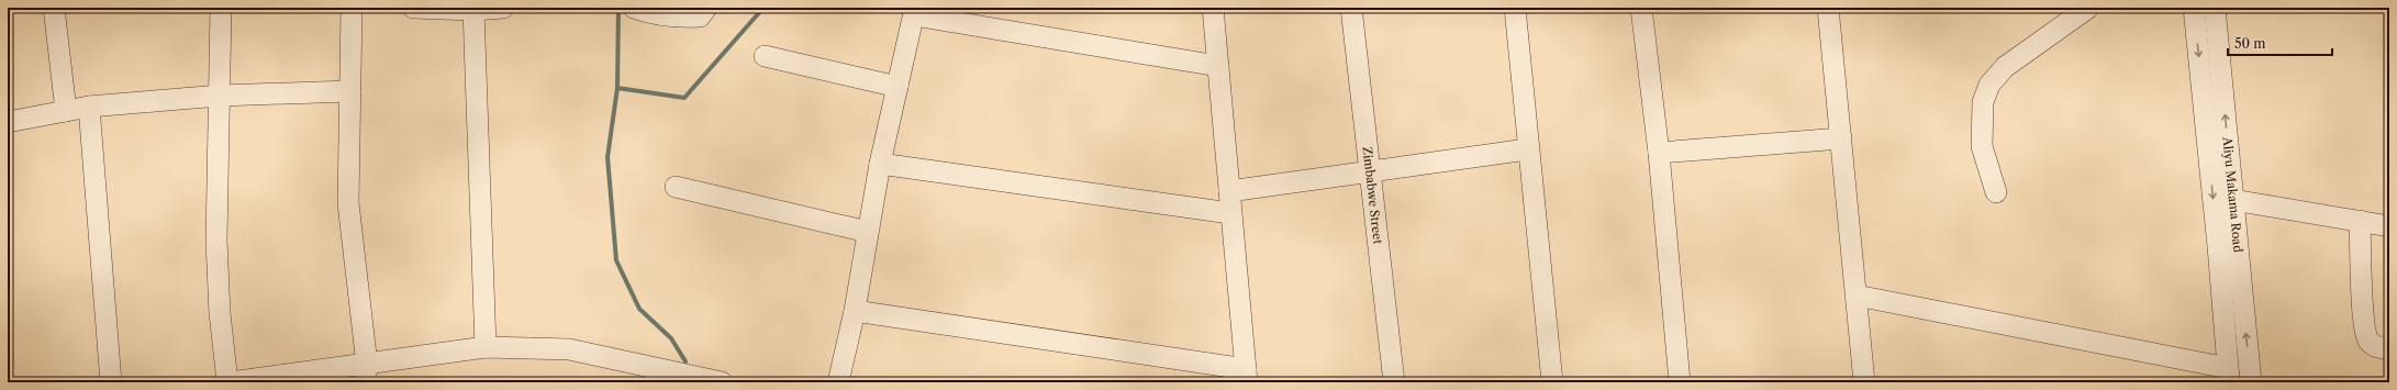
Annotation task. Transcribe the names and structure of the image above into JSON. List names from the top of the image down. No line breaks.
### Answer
{"streets":{"street":["Zimbabwe Street","Aliyu Makama Road"]},"scale_bar":"50 m"}
